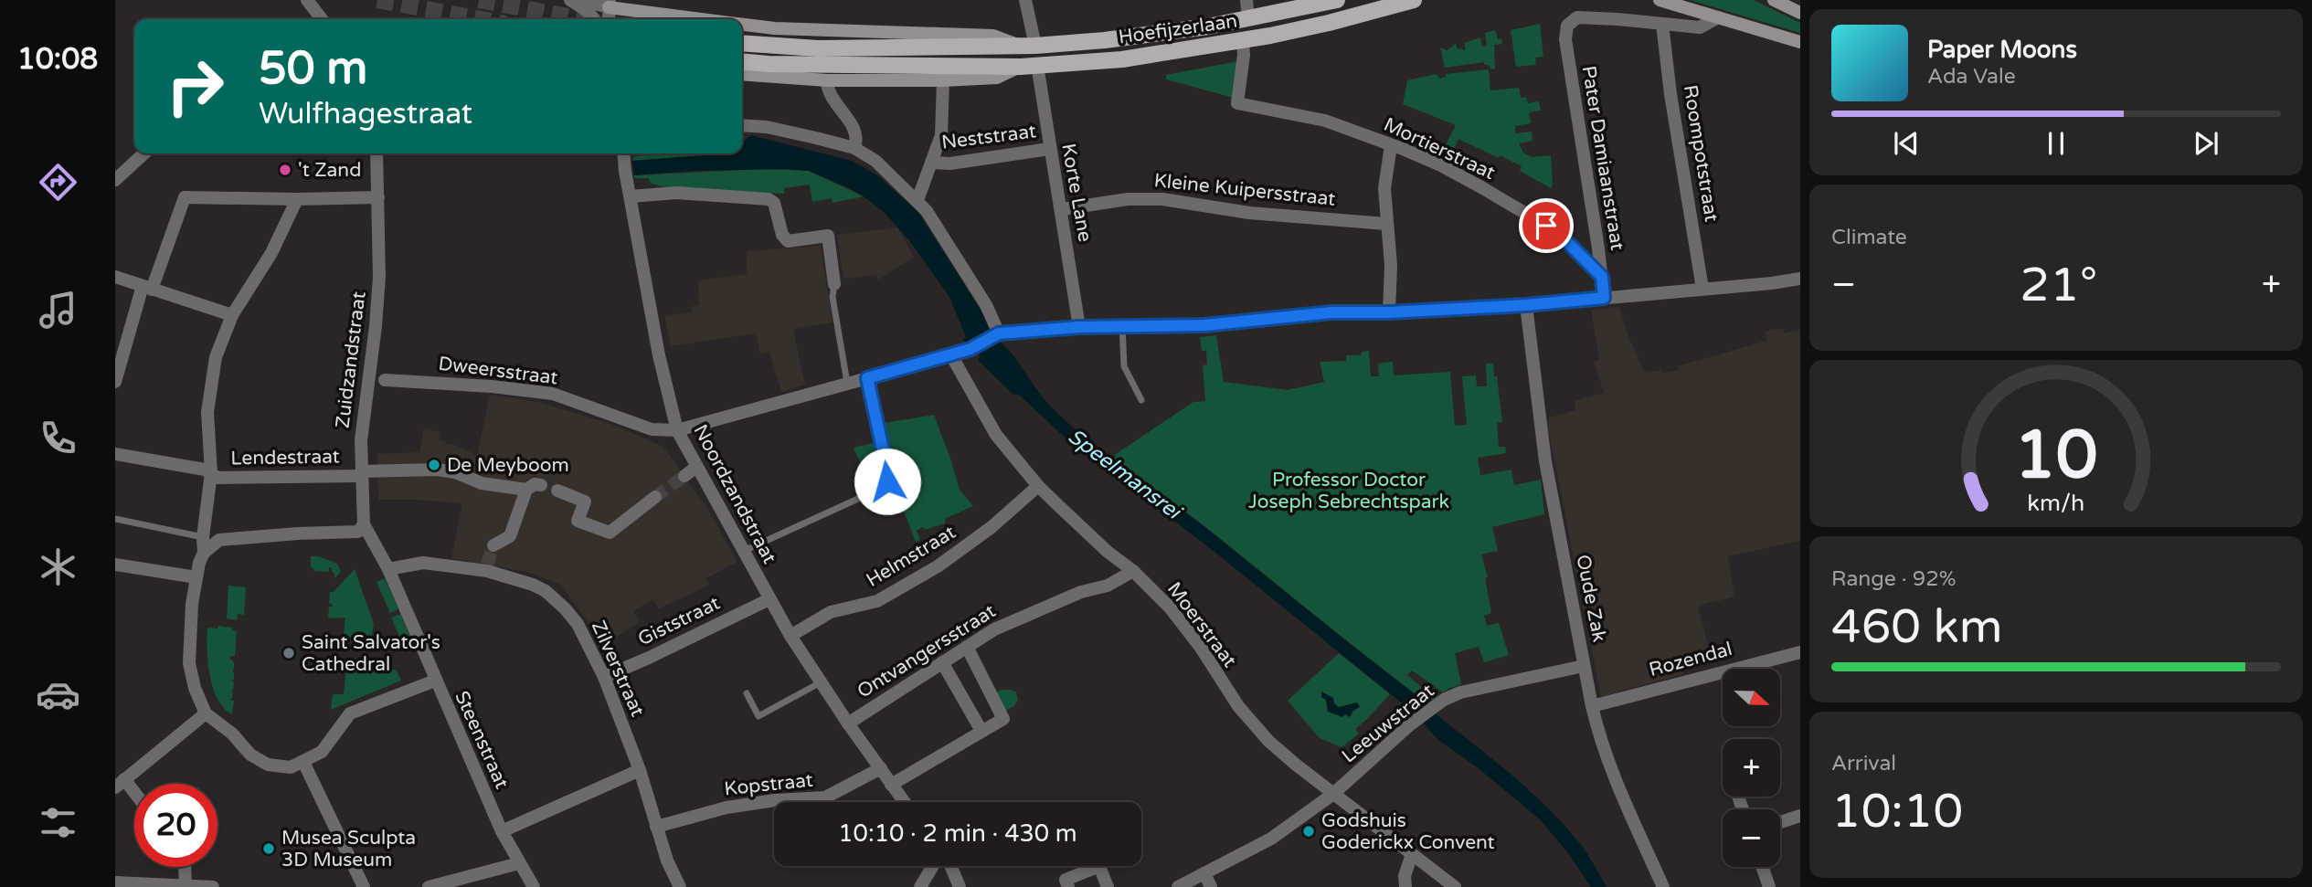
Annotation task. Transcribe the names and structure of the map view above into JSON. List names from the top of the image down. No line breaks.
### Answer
{"streets":{"main road":["Hoefijzerlaan"],"street":["Neststraat","Mortierstraat","Roompotstraat","Pater Damiaanstraat","Kleine Kuipersstraat","Korte Lane","Zuidzandstraat","Dweersstraat","Lendestraat","Noordzandstraat","Helmstraat","Oude Zak","Giststraat","Moerstraat","Ontvangersstraat","Rozendal","Zilverstraat","Leeuwstraat","Steenstraat","Kopstraat"]},"crossings":[["Hoefijzerlaan","Neststraat"],["Hoefijzerlaan","Mortierstraat"],["Hoefijzerlaan","Korte Lane"],["Neststraat","Korte Lane"],["Mortierstraat","Pater Damiaanstraat"],["Roompotstraat","Pater Damiaanstraat"],["Kleine Kuipersstraat","Korte Lane"],["Zuidzandstraat","Lendestraat"],["Zuidzandstraat","Zilverstraat"],["Zuidzandstraat","Steenstraat"],["Dweersstraat","Noordzandstraat"],["Noordzandstraat","Helmstraat"],["Noordzandstraat","Giststraat"],["Noordzandstraat","Ontvangersstraat"],["Noordzandstraat","Kopstraat"],["Helmstraat","Moerstraat"],["Oude Zak","Rozendal"],["Oude Zak","Leeuwstraat"],["Giststraat","Zilverstraat"],["Moerstraat","Ontvangersstraat"],["Moerstraat","Leeuwstraat"],["Zilverstraat","Steenstraat"],["Zilverstraat","Kopstraat"]],"water":["Speelmansrei"],"parks":["Professor Doctor Joseph Sebrechtspark"],"places":["'t Zand","De Meyboom","Saint Salvator's Cathedral","Godshuis Goderickx Convent","Musea Sculpta 3D Museum"],"north":"right","page":{"tabs":"10:08","turn":["50 m","Wulfhagestraat"],"song":["Paper Moons","Ada Vale"],"tile":["Climate",["Range · 92%","460 km"],["Arrival","10:10"]],"heat":["−","21°","+"],"map_buttons":["+","−"],"limit":"20","trip":"10:10 · 2 min · 430 m","gauge":["10","km/h"]}}
